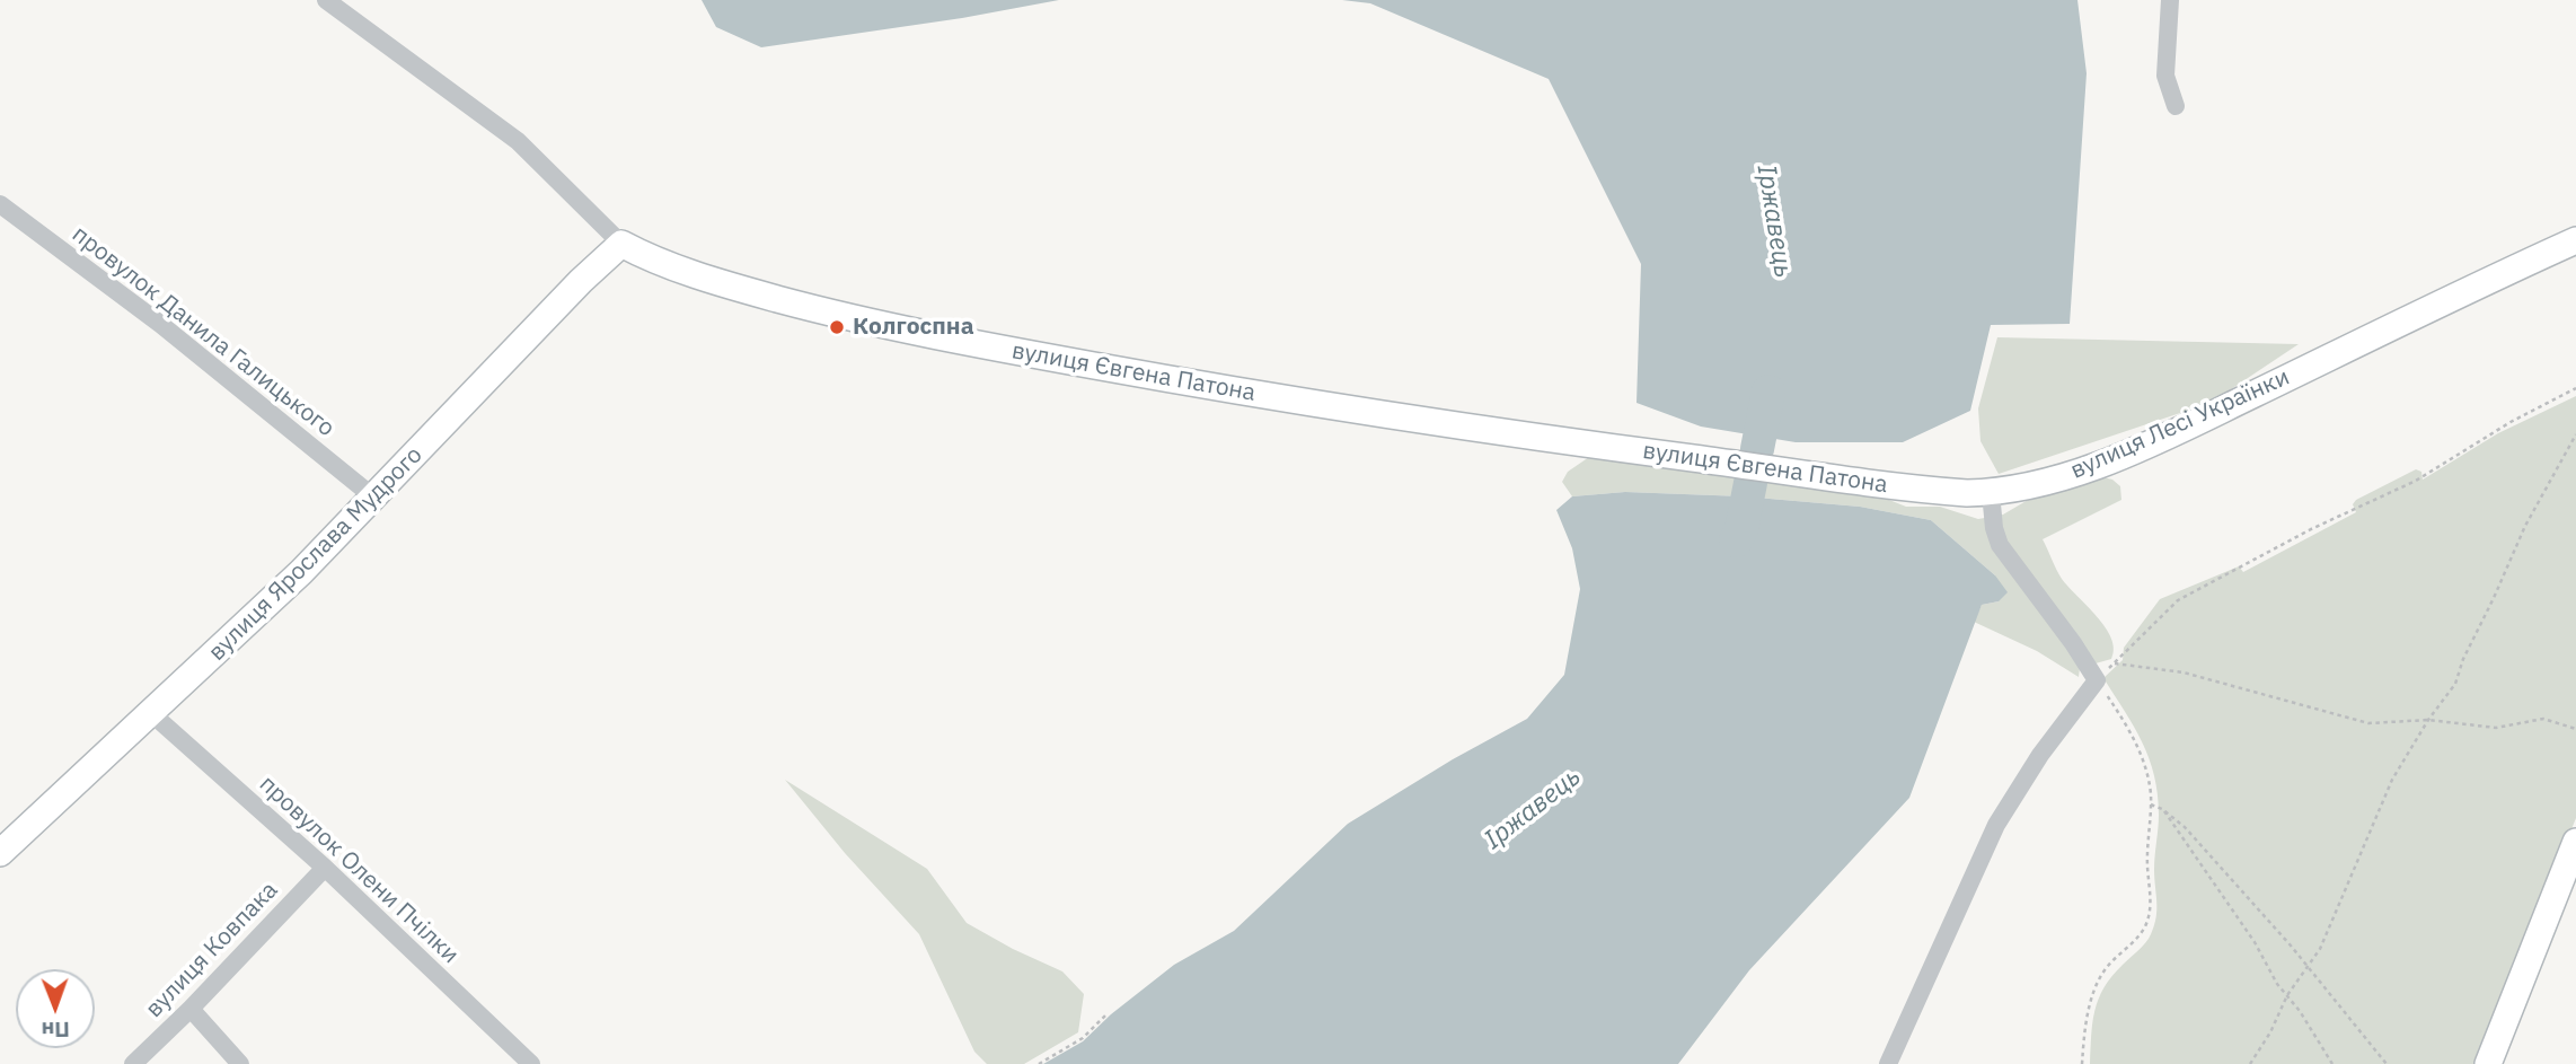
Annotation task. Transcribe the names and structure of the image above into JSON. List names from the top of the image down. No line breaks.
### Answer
{"streets":{"street":["провулок Данила Галицького","вулиця Євгена Патона","вулиця Лесі Українки","вулиця Ярослава Мудрого","провулок Олени Пчілки","вулиця Ковпака"]},"crossings":[["провулок Данила Галицького","вулиця Ярослава Мудрого"],["вулиця Євгена Патона","вулиця Лесі Українки"],["вулиця Євгена Патона","вулиця Ярослава Мудрого"],["вулиця Ярослава Мудрого","провулок Олени Пчілки"],["провулок Олени Пчілки","вулиця Ковпака"]],"water":["Іржавець"],"places":["Колгоспна"],"north":"bottom"}
